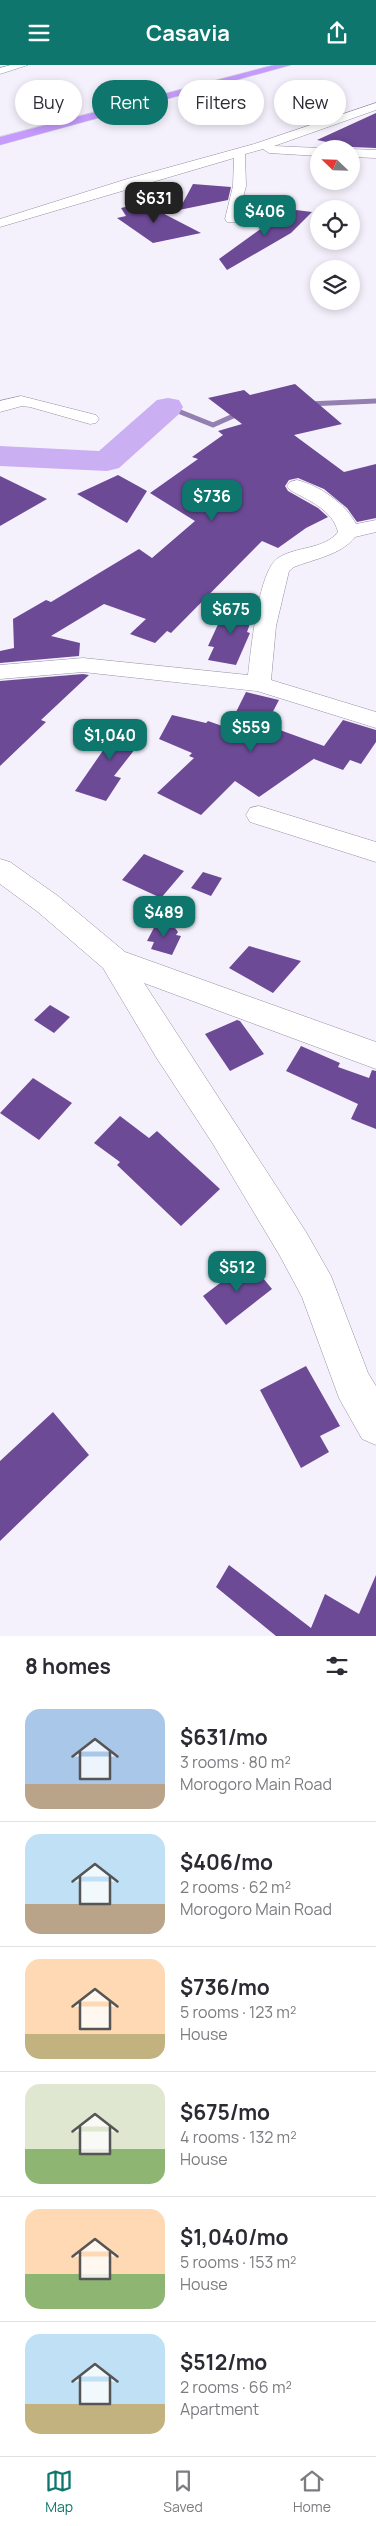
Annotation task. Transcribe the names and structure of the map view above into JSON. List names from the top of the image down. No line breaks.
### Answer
{"north":"top left","page":{"header":"Casavia","chip":["Buy","Rent","Filters","New"],"price":["$631","$406","$736","$675","$559","$1,040","$489","$512"],"heading":"8 homes","list":[{"name":"$631/mo","note":"3 rooms · 80 m² · Morogoro Main Road"},{"name":"$406/mo","note":"2 rooms · 62 m² · Morogoro Main Road"},{"name":"$736/mo","note":"5 rooms · 123 m² · House"},{"name":"$675/mo","note":"4 rooms · 132 m² · House"},{"name":"$1,040/mo","note":"5 rooms · 153 m² · House"},{"name":"$512/mo","note":"2 rooms · 66 m² · Apartment"}],"tabs":["Map","Saved","Home"]}}
